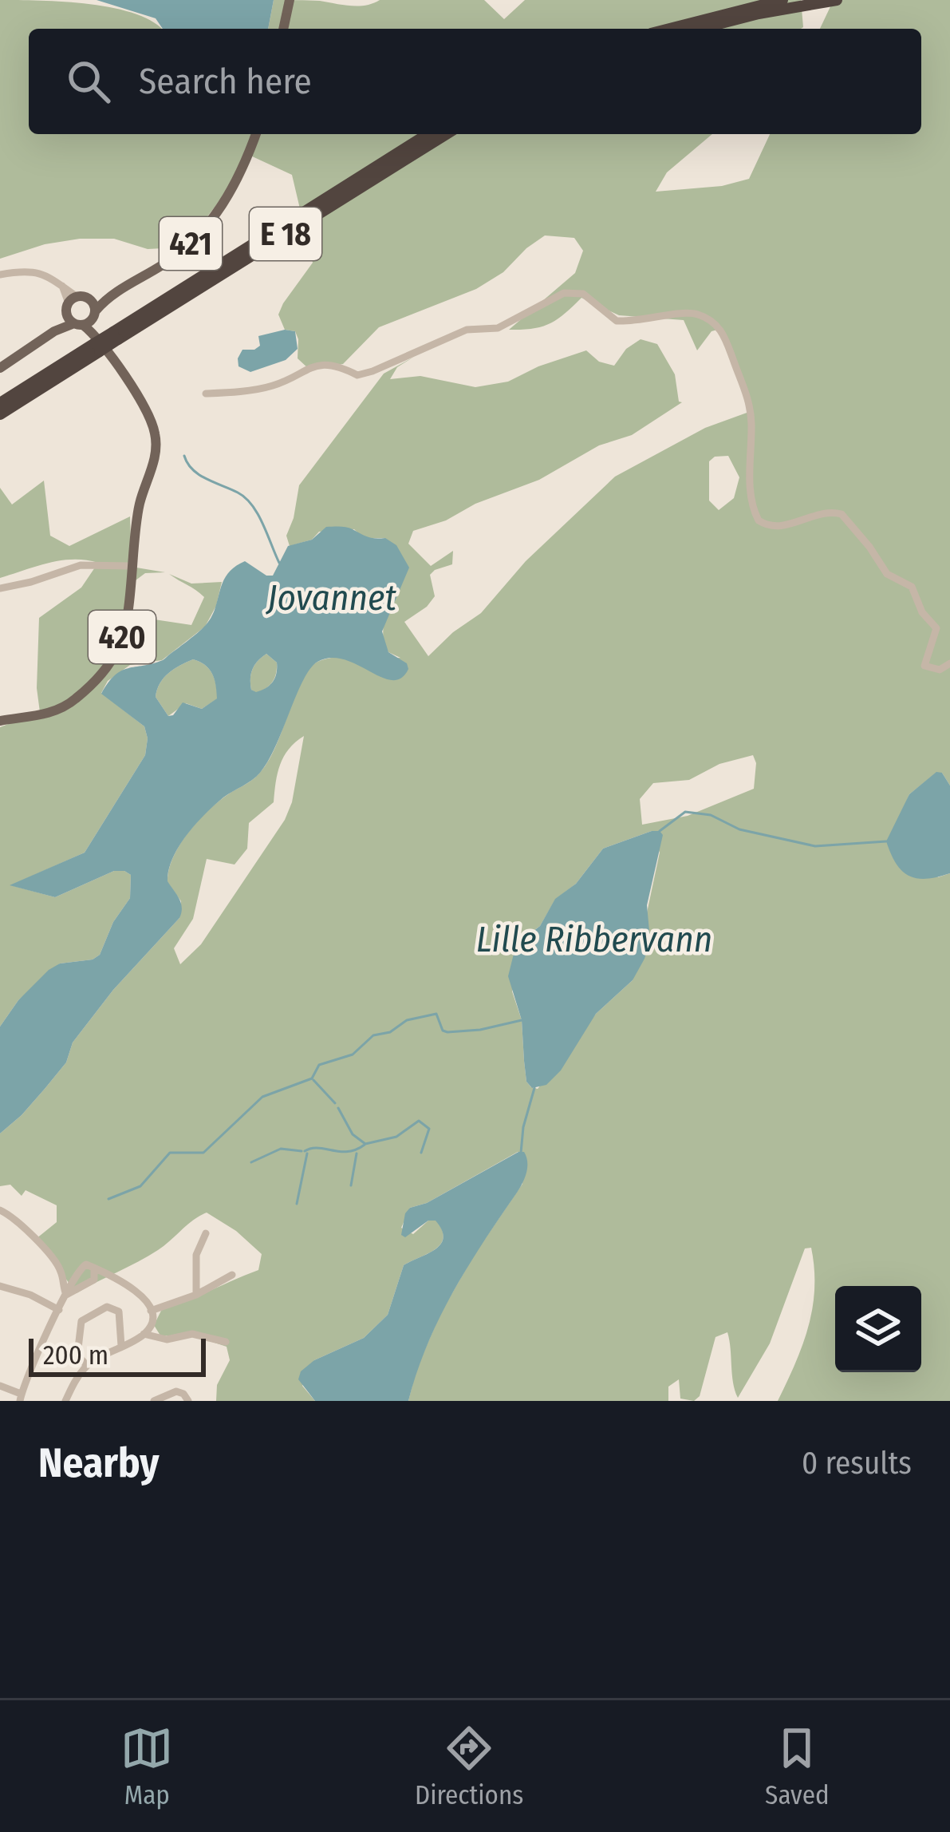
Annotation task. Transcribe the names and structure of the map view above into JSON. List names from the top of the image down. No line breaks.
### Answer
{"streets":{"highway":["E 18"],"main road":["421","420"]},"crossings":[["E 18","420"],["421","420"]],"water":["Jovannet","Lille Ribbervann"],"scale_bar":"200 m","page":{"search":"Search here","scale":"200 m","heading":["Nearby","0 results"],"nav":["Map","Directions","Saved"]}}
